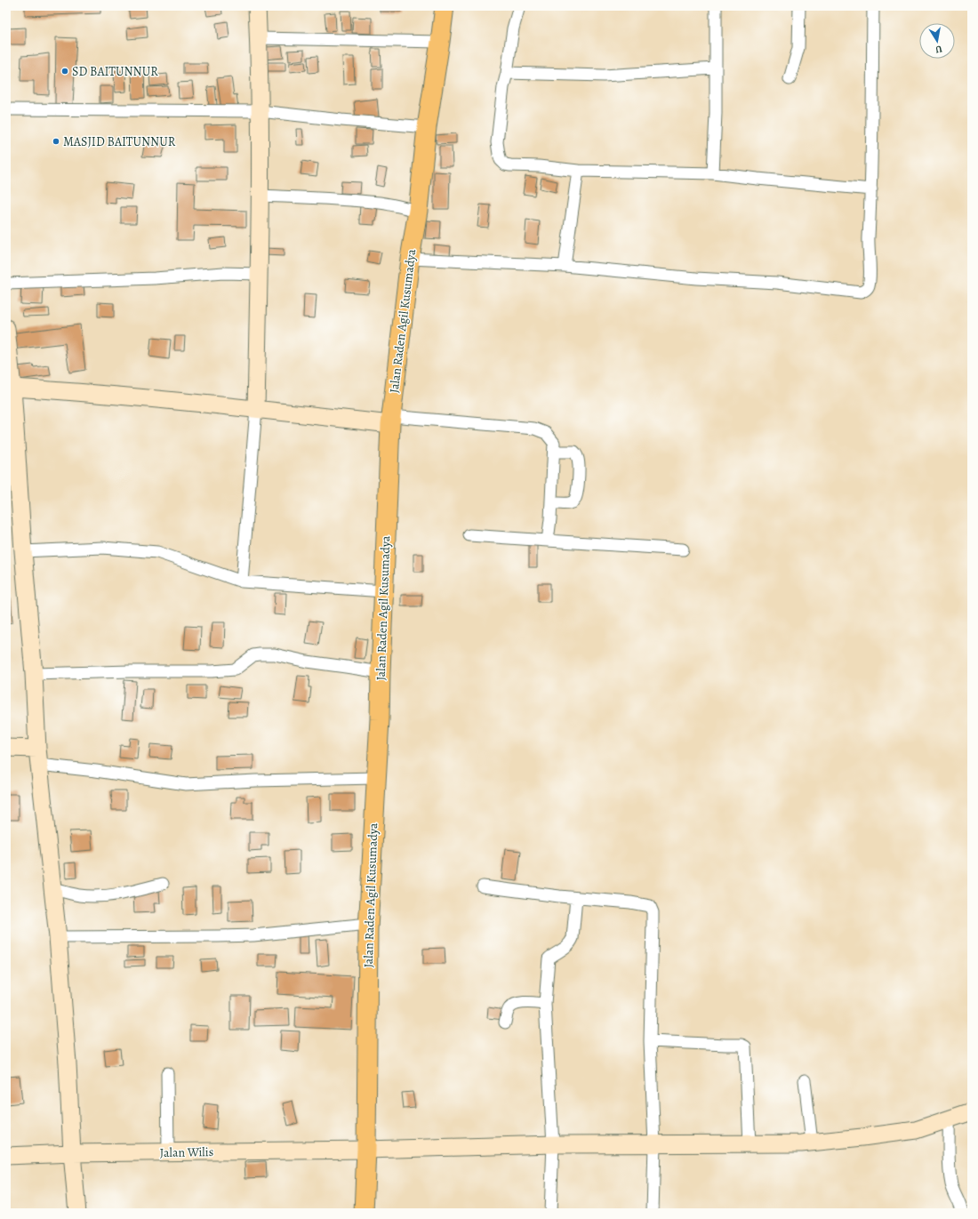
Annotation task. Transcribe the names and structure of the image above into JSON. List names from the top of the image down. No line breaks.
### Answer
{"streets":{"main road":["Jalan Raden Agil Kusumadya","Jalan Wilis"]},"crossings":[["Jalan Raden Agil Kusumadya","Jalan Wilis"]],"places":["SD BAITUNNUR","MASJID BAITUNNUR"],"north":"bottom"}
